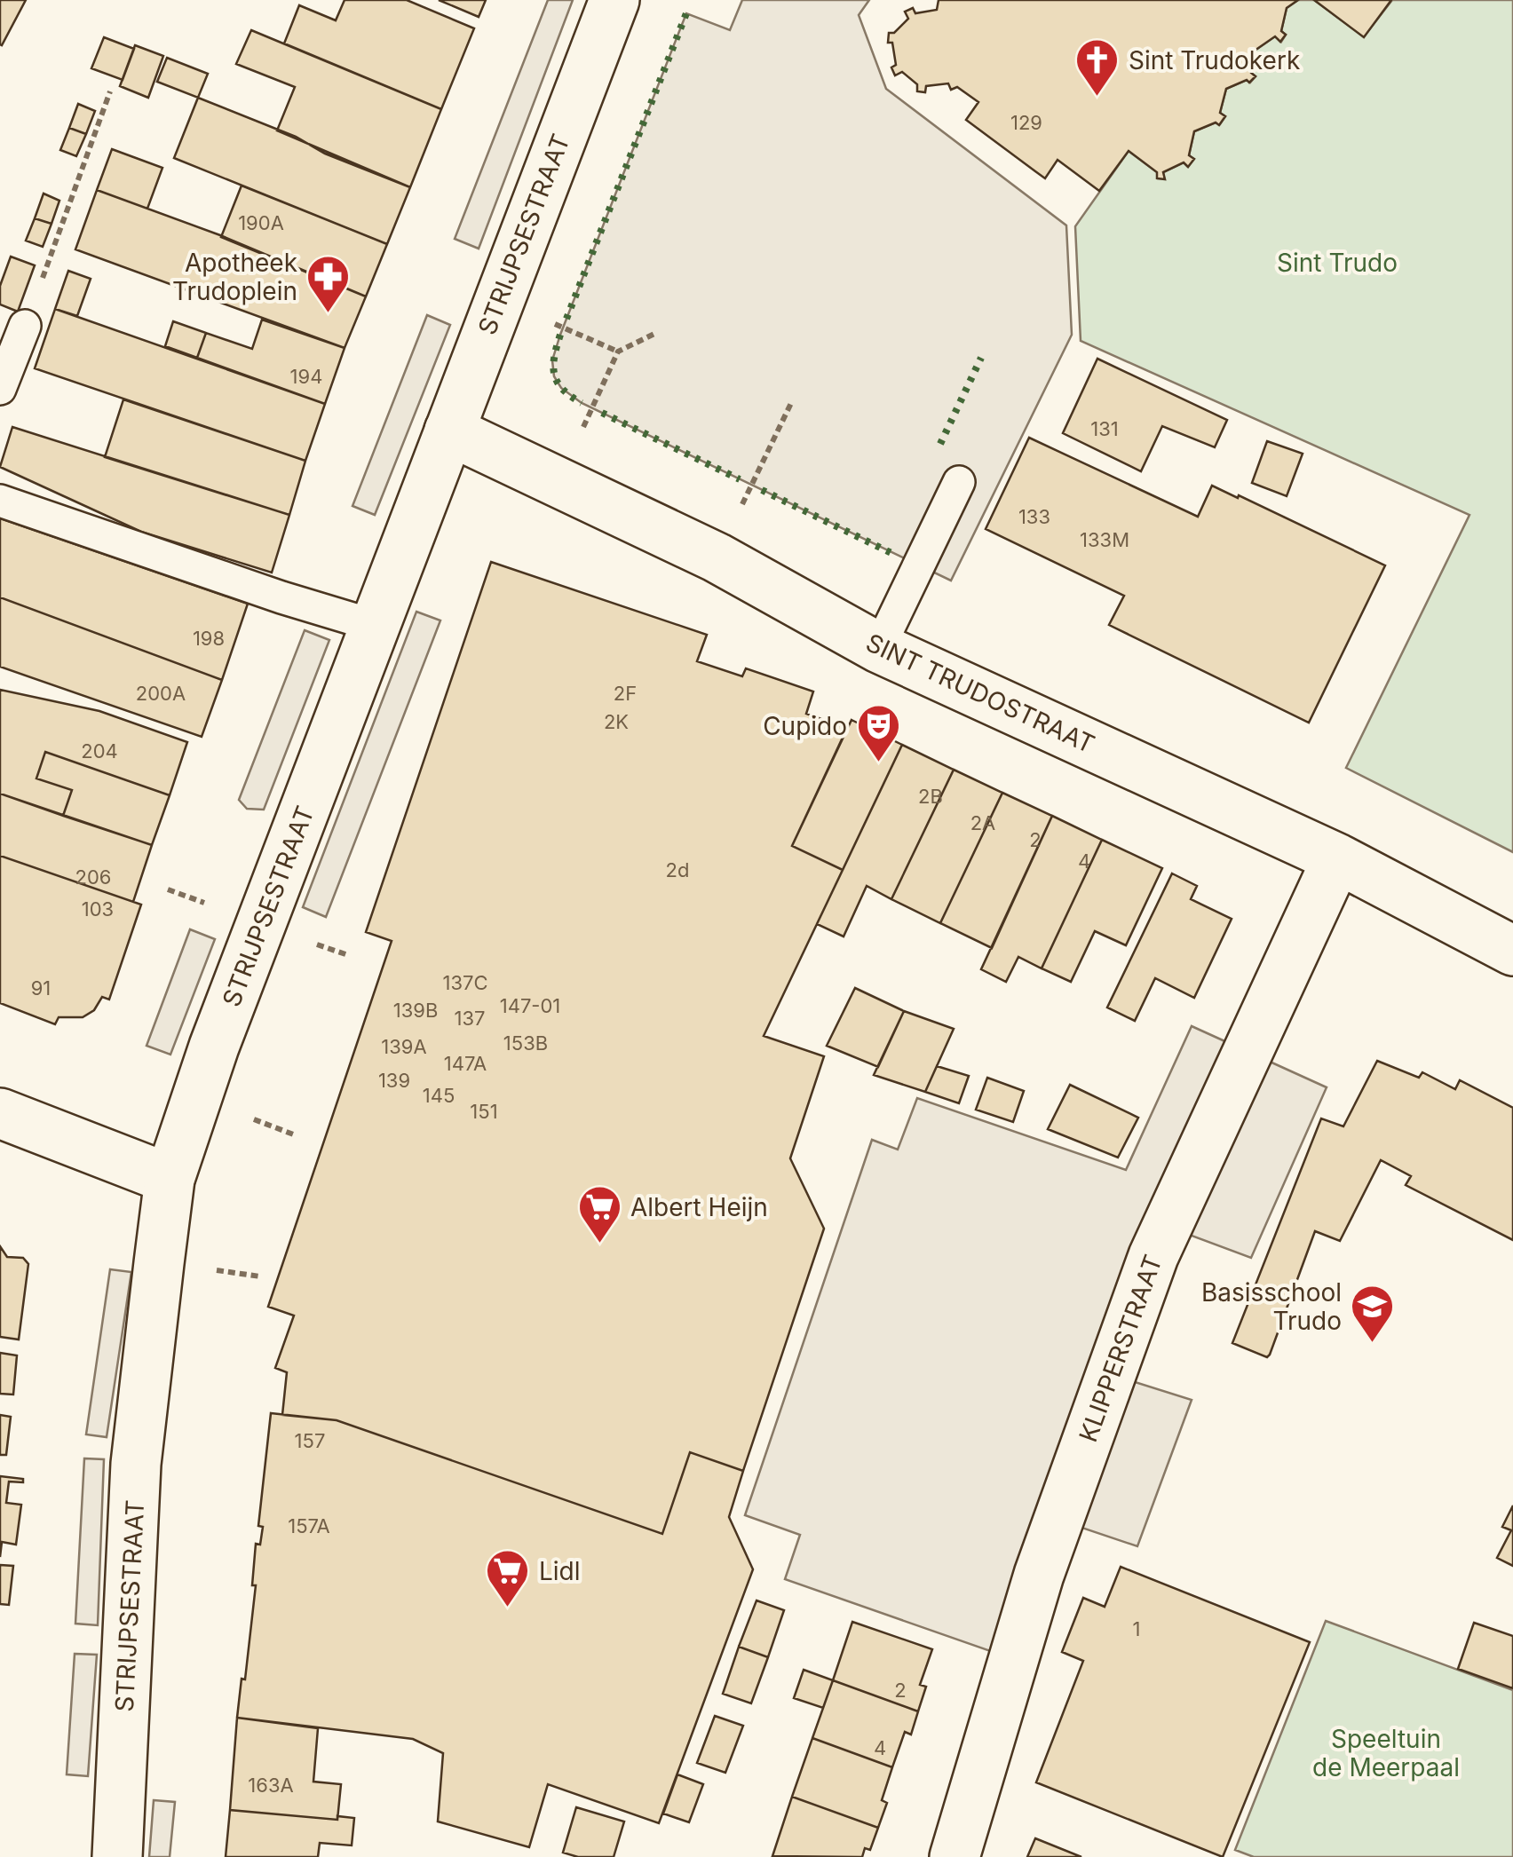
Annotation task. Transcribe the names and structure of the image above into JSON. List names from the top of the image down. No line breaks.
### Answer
{"streets":{"street":["STRIJPSESTRAAT","SINT TRUDOSTRAAT","KLIPPERSTRAAT"]},"crossings":[["STRIJPSESTRAAT","SINT TRUDOSTRAAT"],["SINT TRUDOSTRAAT","KLIPPERSTRAAT"]],"parks":["Sint Trudo","Speeltuin de Meerpaal"],"places":{"church":["Sint Trudokerk"],"pharmacy":["Apotheek Trudoplein"],"theatre":["Cupido"],"supermarket":["Albert Heijn","Lidl"],"school or university":["Basisschool Trudo"]},"house_numbers":["129","190A","194","131","133","133M","198","200A","2F","2K","204","2B","2A","2","4","2d","206","103","137C","91","147-01","139B","137","153B","139A","147A","139","145","151","157","157A","1","2","4","163A"]}
